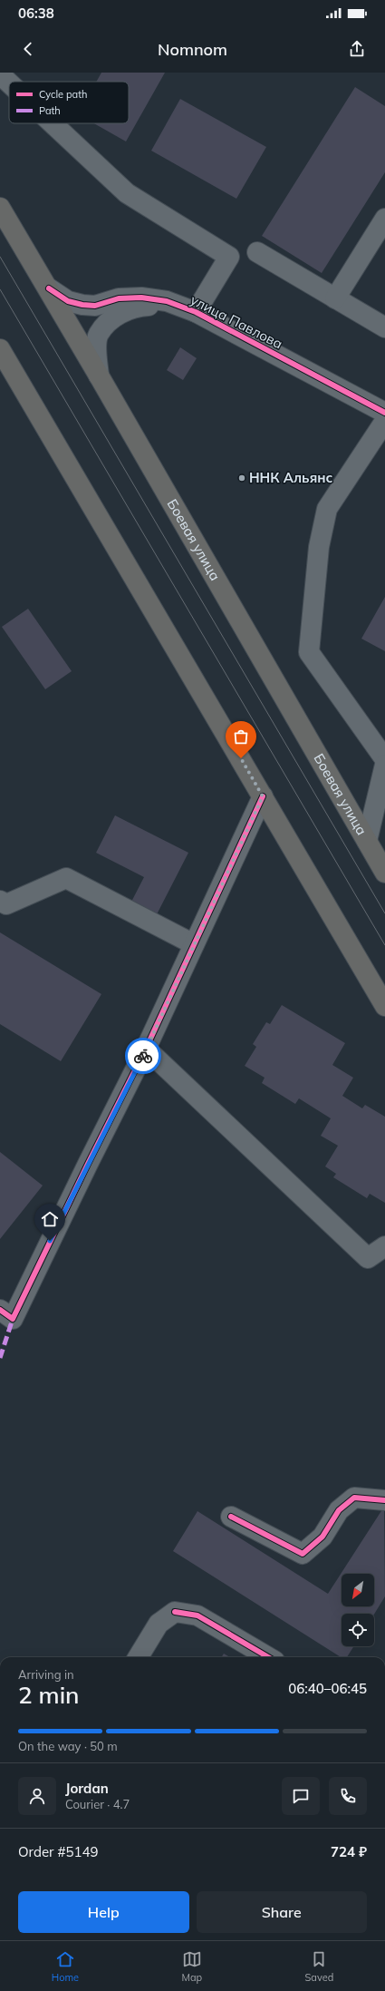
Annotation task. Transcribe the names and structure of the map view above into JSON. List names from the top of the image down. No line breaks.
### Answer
{"streets":{"main road":["Боевая улица"],"street":["улица Павлова"]},"crossings":[["улица Павлова","Боевая улица"]],"places":["ННК Альянс"],"legend":["Cycle path","Path"],"north":"bottom left","page":{"status":"06:38","header":"Nomnom","heading":["2 min","Arriving in","06:40–06:45"],"panel":["Jordan","Courier · 4.7","Order #5149","724 ₽"],"bar":"On the way · 50 m","buttons":["Help","Share"],"tabs":["Home","Map","Saved"]}}
